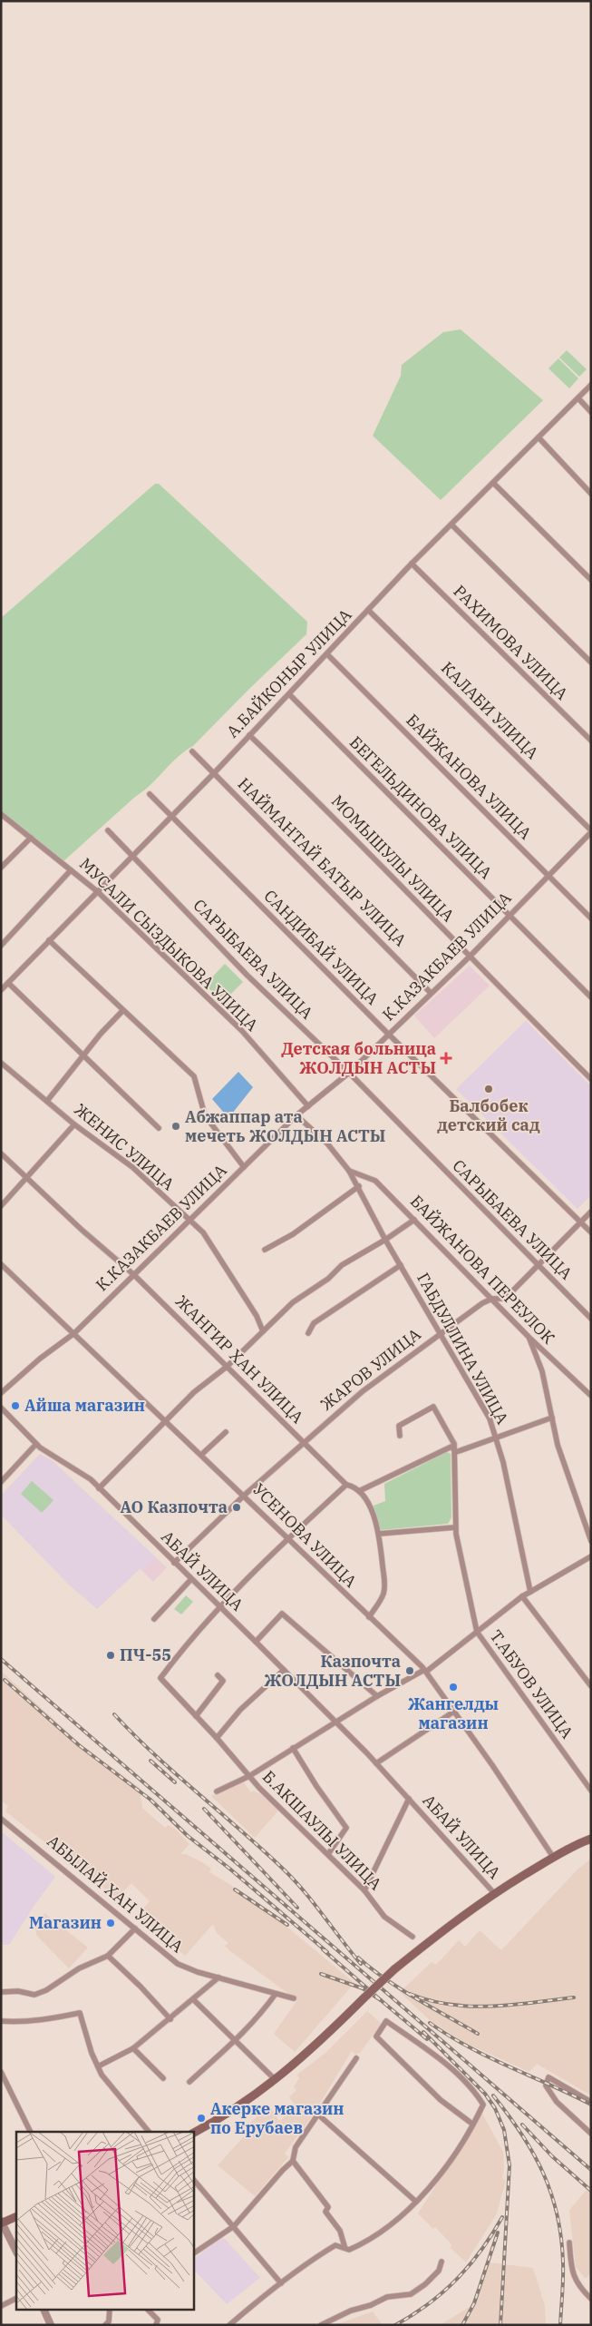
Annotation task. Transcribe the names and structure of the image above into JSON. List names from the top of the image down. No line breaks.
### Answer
{"streets":{"street":["РАХИМОВА УЛИЦА","А.БАЙКОНЫР УЛИЦА","КАЛАБИ УЛИЦА","БАЙЖАНОВА УЛИЦА","БЕГЕЛЬДИНОВА УЛИЦА","МОМЫШУЛЫ УЛИЦА","НАЙМАНТАЙ БАТЫР УЛИЦА","МУСАЛИ СЫЗДЫКОВА УЛИЦА","САНДИБАЙ УЛИЦА","К.КАЗАКБАЕВ УЛИЦА","САРЫБАЕВА УЛИЦА","ЖЕНИС УЛИЦА","БАЙЖАНОВА ПЕРЕУЛОК","ГАБДУЛЛИНА УЛИЦА","ЖАНГИР ХАН УЛИЦА","ЖАРОВ УЛИЦА","УСЕНОВА УЛИЦА","АБАЙ УЛИЦА","Т.АБУОВ УЛИЦА","Б.АКШАУЛЫ УЛИЦА","АБЫЛАЙ ХАН УЛИЦА"]},"crossings":[["РАХИМОВА УЛИЦА","А.БАЙКОНЫР УЛИЦА"],["А.БАЙКОНЫР УЛИЦА","КАЛАБИ УЛИЦА"],["А.БАЙКОНЫР УЛИЦА","БАЙЖАНОВА УЛИЦА"],["А.БАЙКОНЫР УЛИЦА","БЕГЕЛЬДИНОВА УЛИЦА"],["А.БАЙКОНЫР УЛИЦА","МОМЫШУЛЫ УЛИЦА"],["А.БАЙКОНЫР УЛИЦА","НАЙМАНТАЙ БАТЫР УЛИЦА"],["А.БАЙКОНЫР УЛИЦА","МУСАЛИ СЫЗДЫКОВА УЛИЦА"],["А.БАЙКОНЫР УЛИЦА","САНДИБАЙ УЛИЦА"],["А.БАЙКОНЫР УЛИЦА","САРЫБАЕВА УЛИЦА"],["КАЛАБИ УЛИЦА","К.КАЗАКБАЕВ УЛИЦА"],["БАЙЖАНОВА УЛИЦА","К.КАЗАКБАЕВ УЛИЦА"],["БЕГЕЛЬДИНОВА УЛИЦА","К.КАЗАКБАЕВ УЛИЦА"],["МОМЫШУЛЫ УЛИЦА","К.КАЗАКБАЕВ УЛИЦА"],["НАЙМАНТАЙ БАТЫР УЛИЦА","К.КАЗАКБАЕВ УЛИЦА"],["МУСАЛИ СЫЗДЫКОВА УЛИЦА","К.КАЗАКБАЕВ УЛИЦА"],["САНДИБАЙ УЛИЦА","К.КАЗАКБАЕВ УЛИЦА"],["САНДИБАЙ УЛИЦА","ЖАРОВ УЛИЦА"],["К.КАЗАКБАЕВ УЛИЦА","САРЫБАЕВА УЛИЦА"],["К.КАЗАКБАЕВ УЛИЦА","ЖЕНИС УЛИЦА"],["К.КАЗАКБАЕВ УЛИЦА","ГАБДУЛЛИНА УЛИЦА"],["К.КАЗАКБАЕВ УЛИЦА","ЖАНГИР ХАН УЛИЦА"],["К.КАЗАКБАЕВ УЛИЦА","УСЕНОВА УЛИЦА"],["САРЫБАЕВА УЛИЦА","ЖАРОВ УЛИЦА"],["БАЙЖАНОВА ПЕРЕУЛОК","ГАБДУЛЛИНА УЛИЦА"],["БАЙЖАНОВА ПЕРЕУЛОК","ЖАРОВ УЛИЦА"],["ГАБДУЛЛИНА УЛИЦА","ЖАРОВ УЛИЦА"],["ЖАНГИР ХАН УЛИЦА","ЖАРОВ УЛИЦА"],["ЖАРОВ УЛИЦА","УСЕНОВА УЛИЦА"],["ЖАРОВ УЛИЦА","АБАЙ УЛИЦА"],["АБАЙ УЛИЦА","Б.АКШАУЛЫ УЛИЦА"]],"places":{"health":["Детская больница ЖОЛДЫН АСТЫ"],"other":["Балбобек детский сад","Абжаппар ата мечеть ЖОЛДЫН АСТЫ","Айша магазин","АО Казпочта","ПЧ-55","Казпочта ЖОЛДЫН АСТЫ","Жангелды магазин","Магазин","Акерке магазин по Ерубаев"]}}
